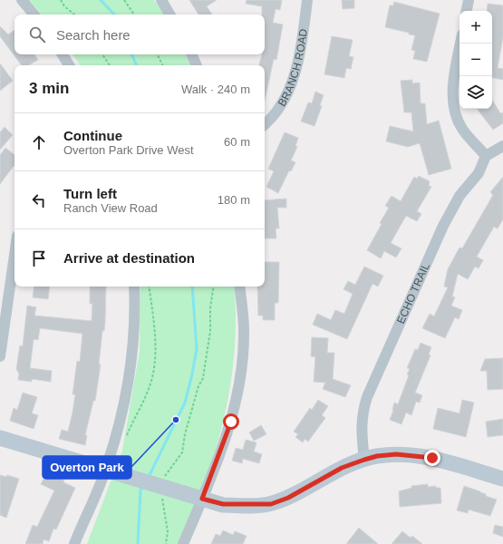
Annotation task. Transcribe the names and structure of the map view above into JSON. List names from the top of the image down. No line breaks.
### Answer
{"streets":{"street":["BRANCH ROAD","ECHO TRAIL"]},"places":["Overton Park"],"page":{"map_buttons":["+","−"],"search":"Search here","heading":["3 min","Walk · 240 m"],"list":[["Continue","Overton Park Drive West","60 m"],["Turn left","Ranch View Road","180 m"],"Arrive at destination"]}}
